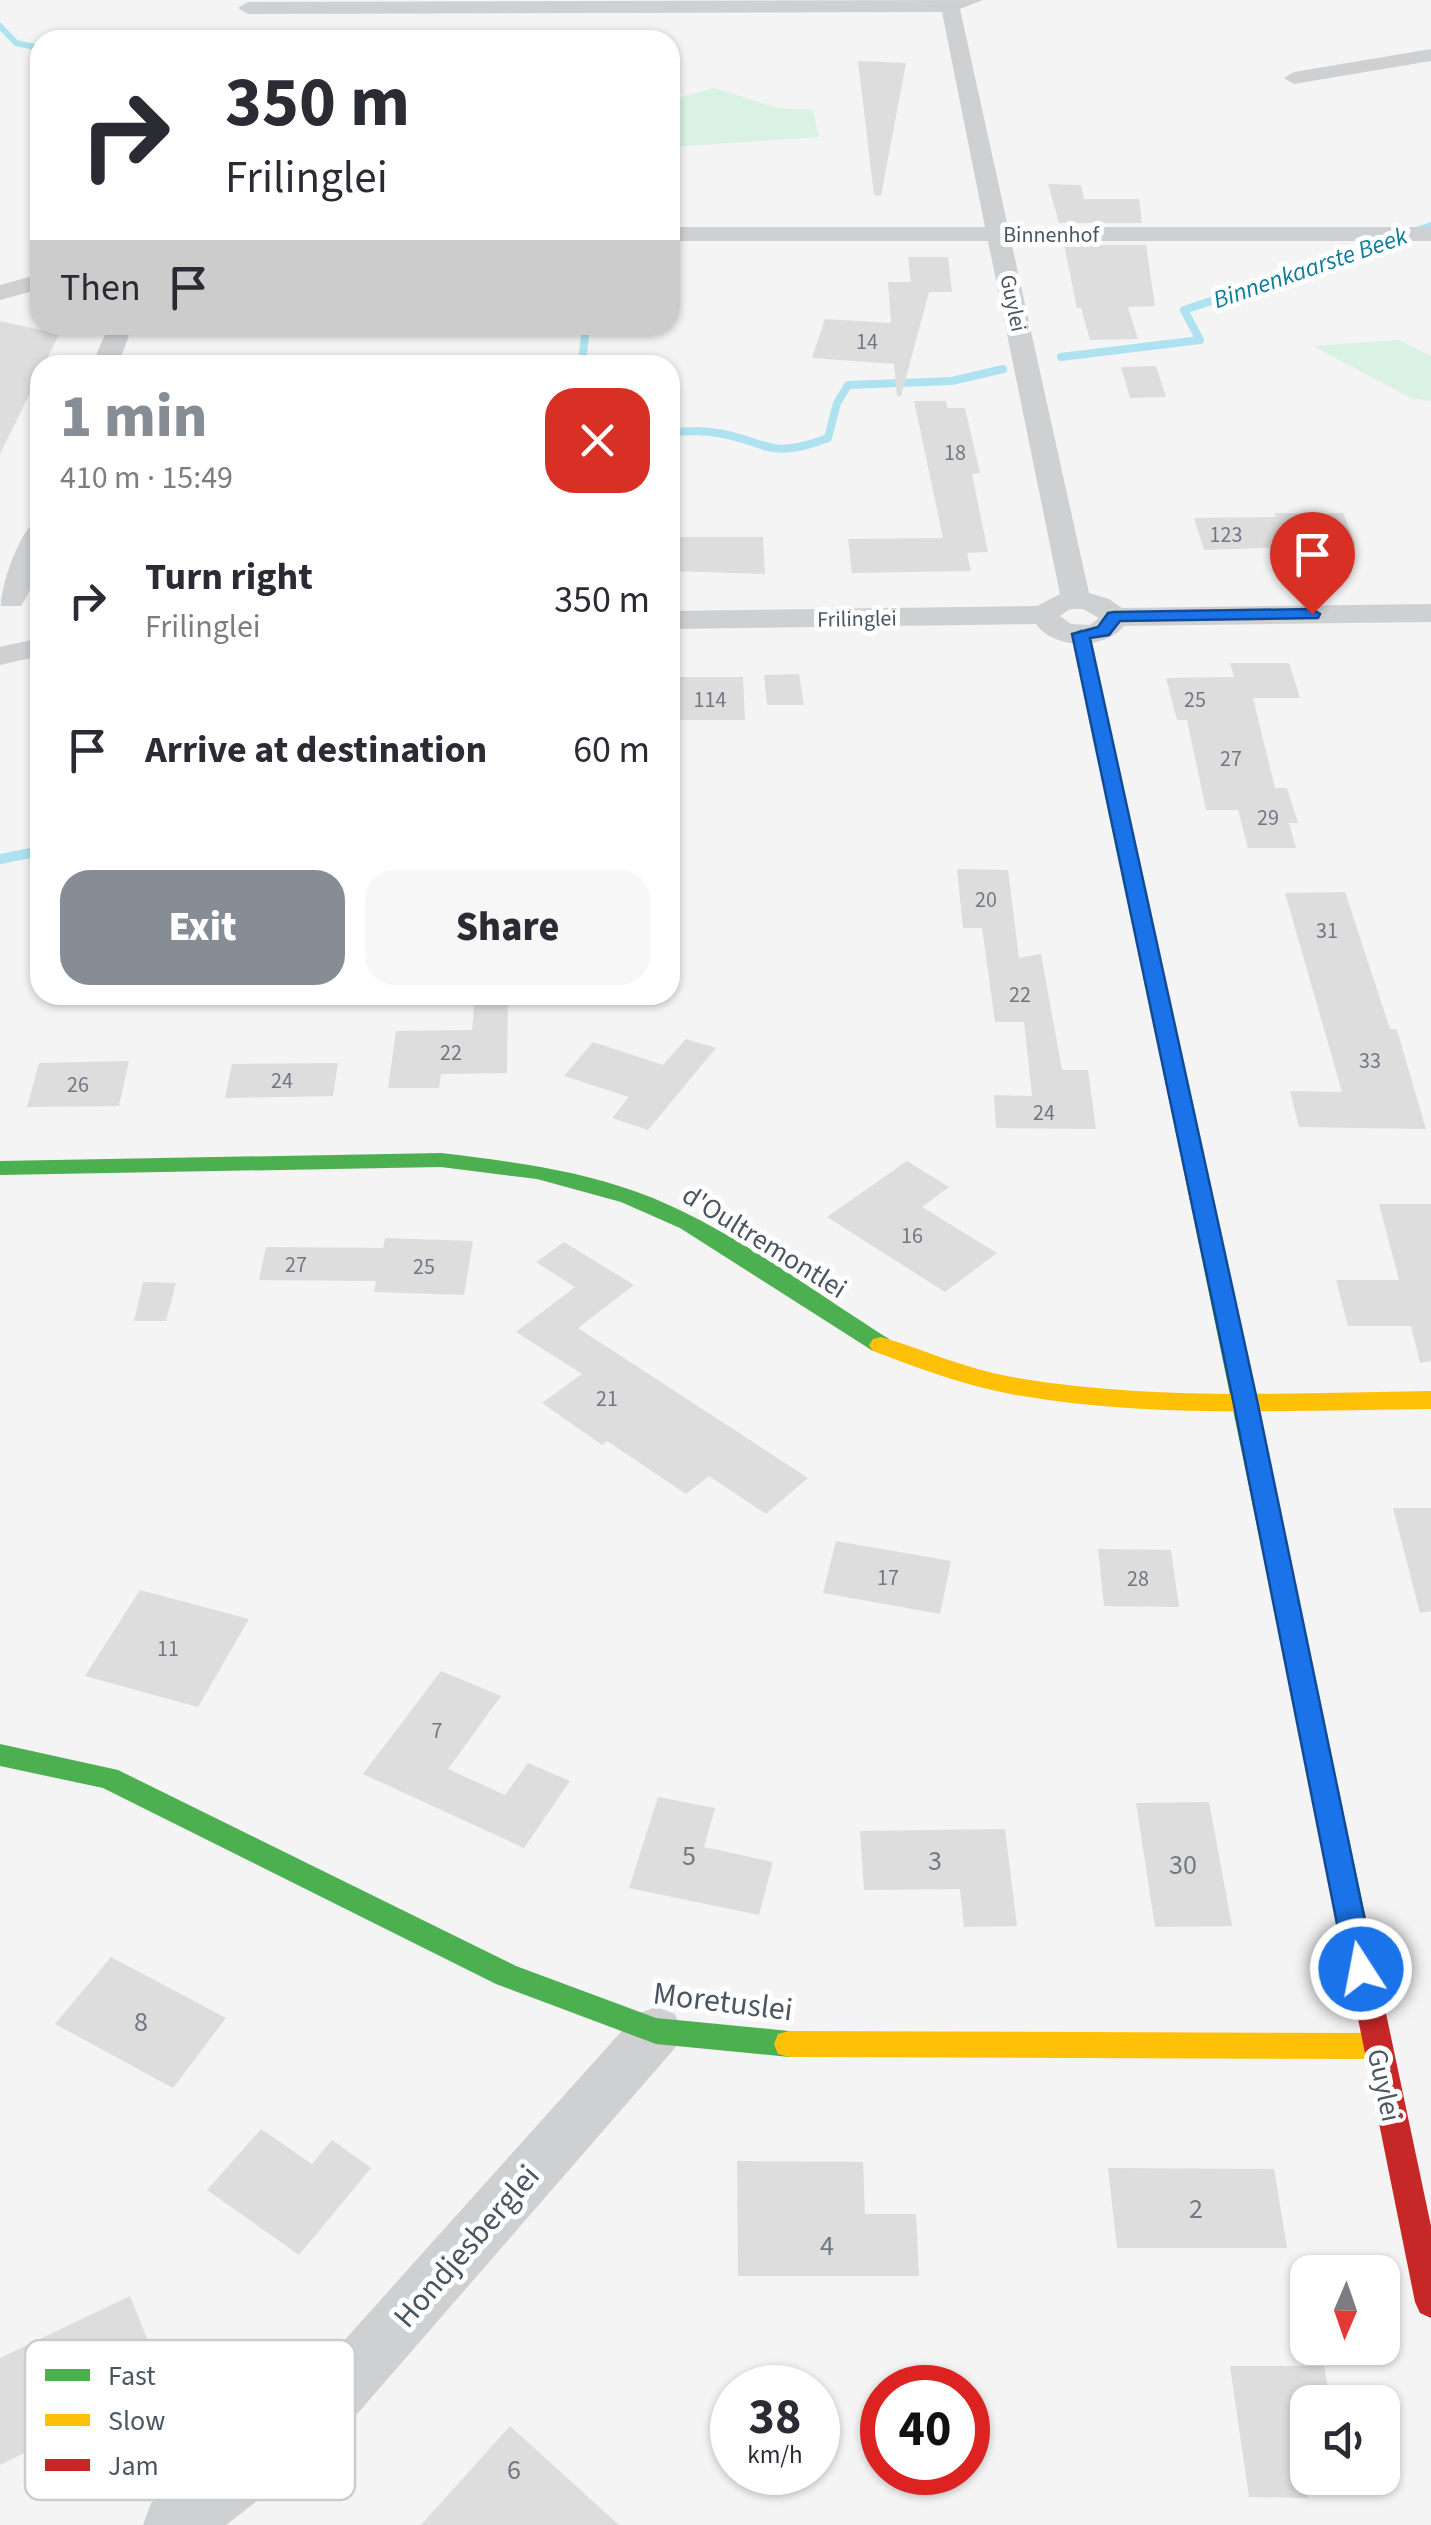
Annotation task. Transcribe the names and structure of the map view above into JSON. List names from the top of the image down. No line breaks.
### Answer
{"streets":{"street":["Binnenhof","Guylei","Frilinglei","d'Oultremontlei","Moretuslei","Hondjesberglei"]},"crossings":[["Binnenhof","Guylei"],["Guylei","Frilinglei"],["Guylei","d'Oultremontlei"],["Guylei","Moretuslei"],["Moretuslei","Hondjesberglei"]],"water":["Binnenkaarste Beek"],"house_numbers":["14","18","123","114","25","27","29","20","31","22","22","33","24","26","24","16","27","25","21","17","28","11","7","5","3","30","8","2","4","6"],"legend":["Fast","Slow","Jam"],"north":"bottom","page":{"turn":["350 m","Frilinglei"],"then":"Then","heading":["1 min","410 m · 15:49"],"list":[{"name":"Turn right","note":"Frilinglei","value":"350 m"},{"name":"Arrive at destination","value":"60 m"}],"buttons":["Exit","Share"],"speed":"38 km/h","limit":"40"}}
